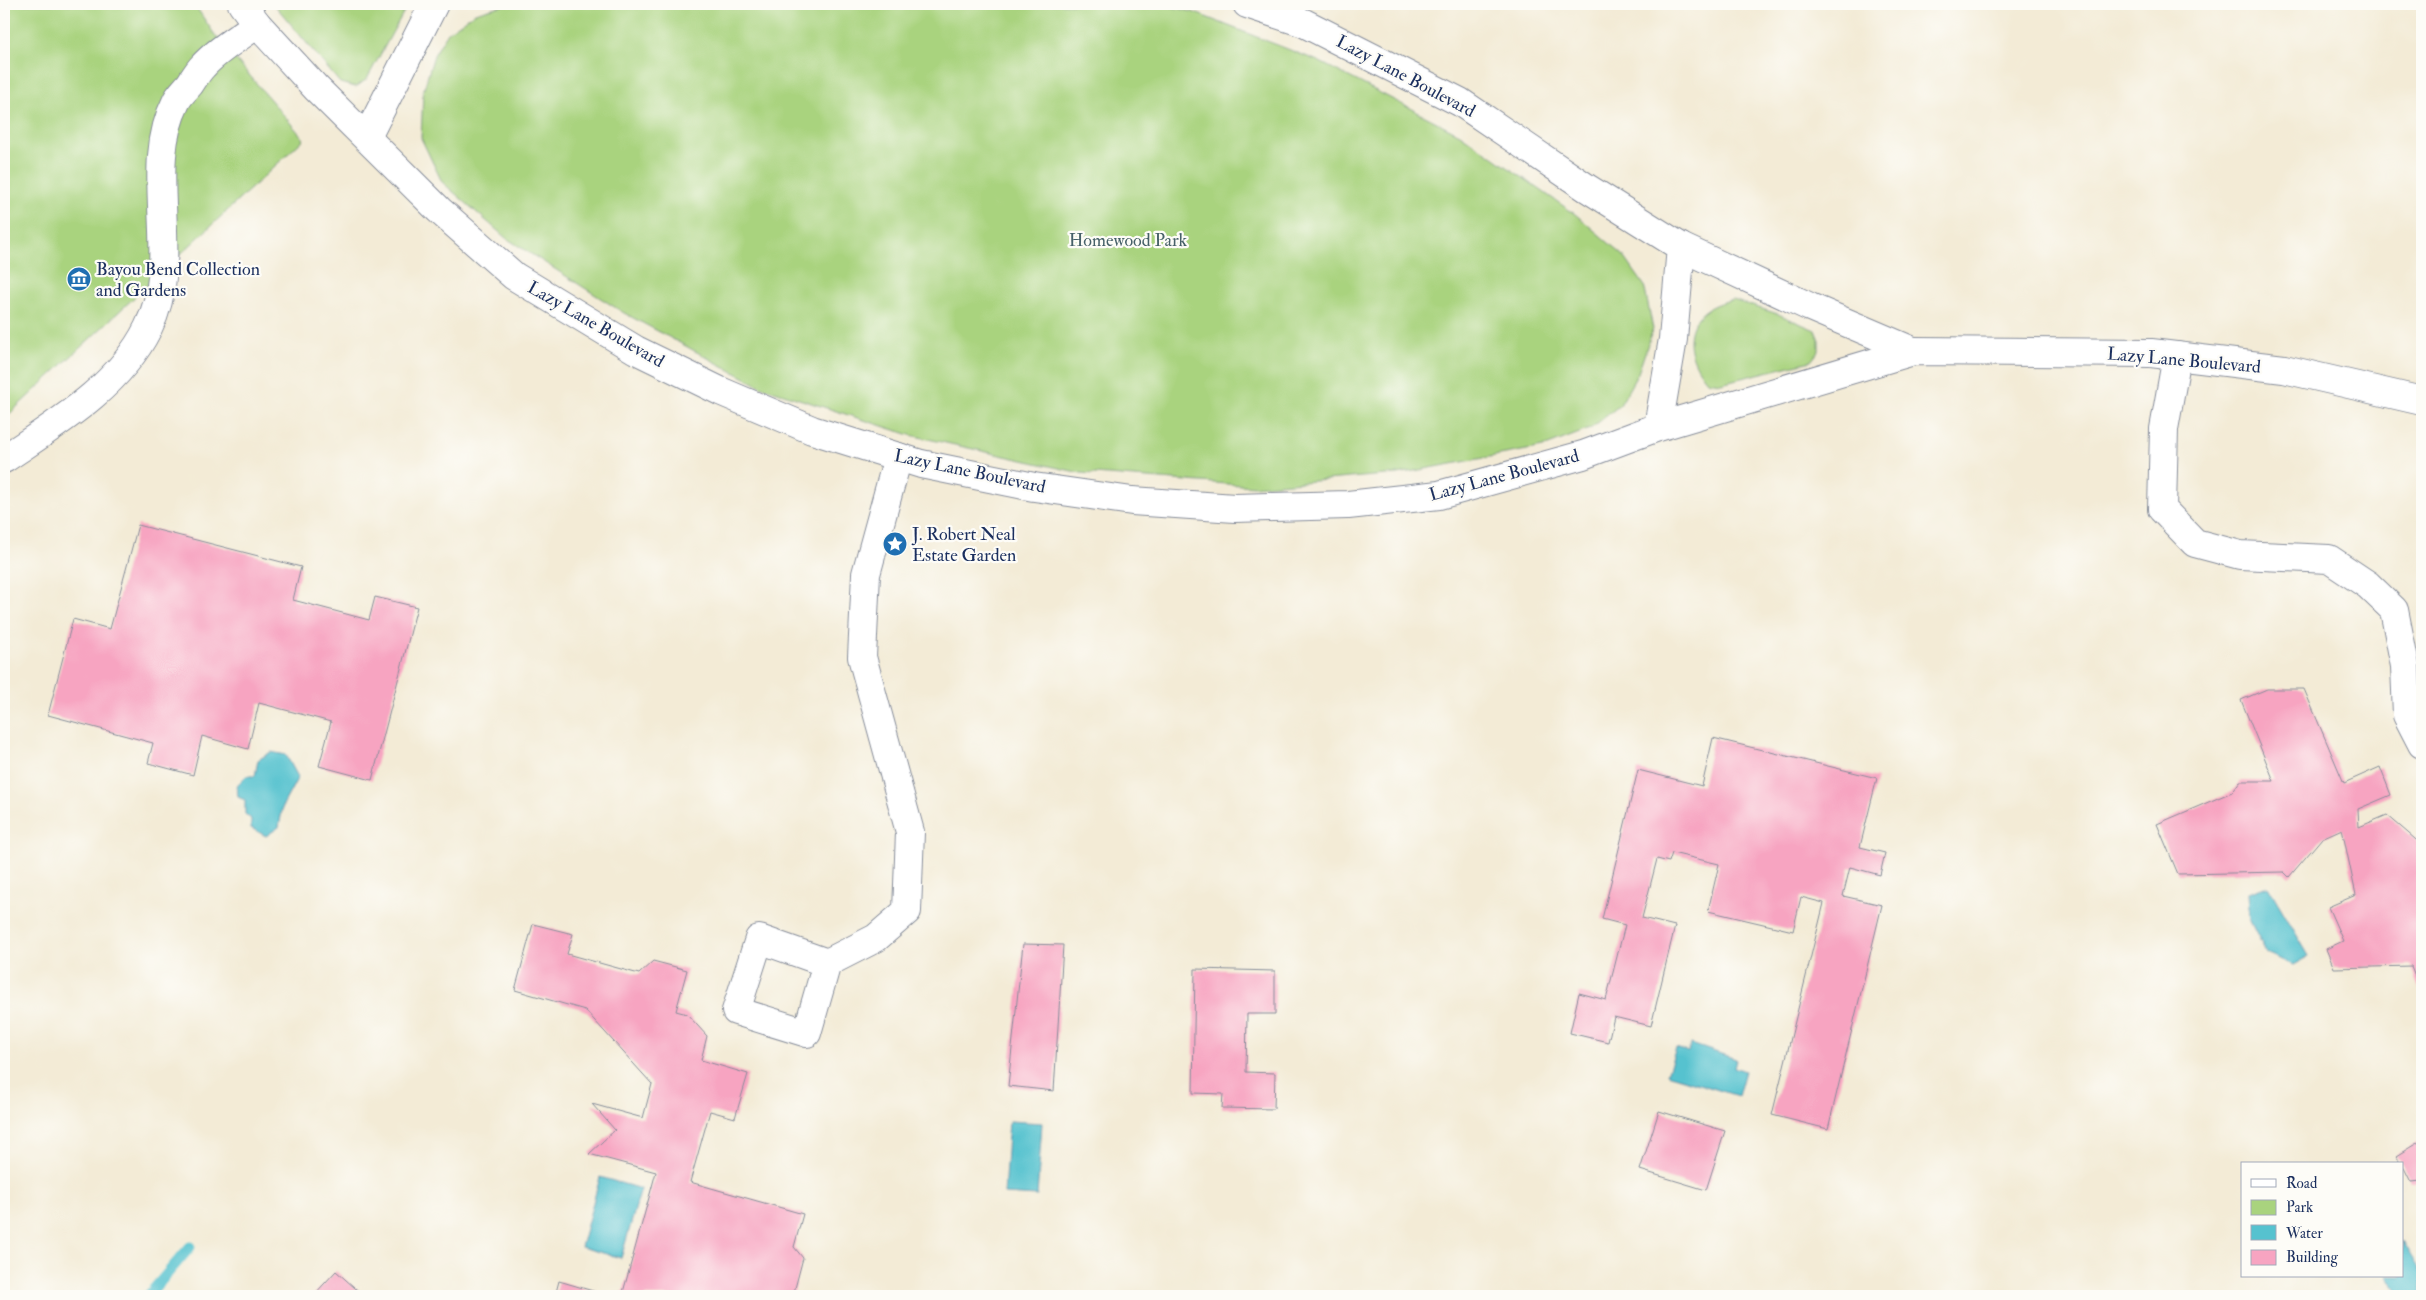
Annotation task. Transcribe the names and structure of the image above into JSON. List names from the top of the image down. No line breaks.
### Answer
{"streets":{"street":["Lazy Lane Boulevard"]},"parks":["Homewood Park"],"places":{"museum":["Bayou Bend Collection and Gardens"],"place":["J. Robert Neal Estate Garden"]},"legend":["Road","Park","Water","Building"]}
